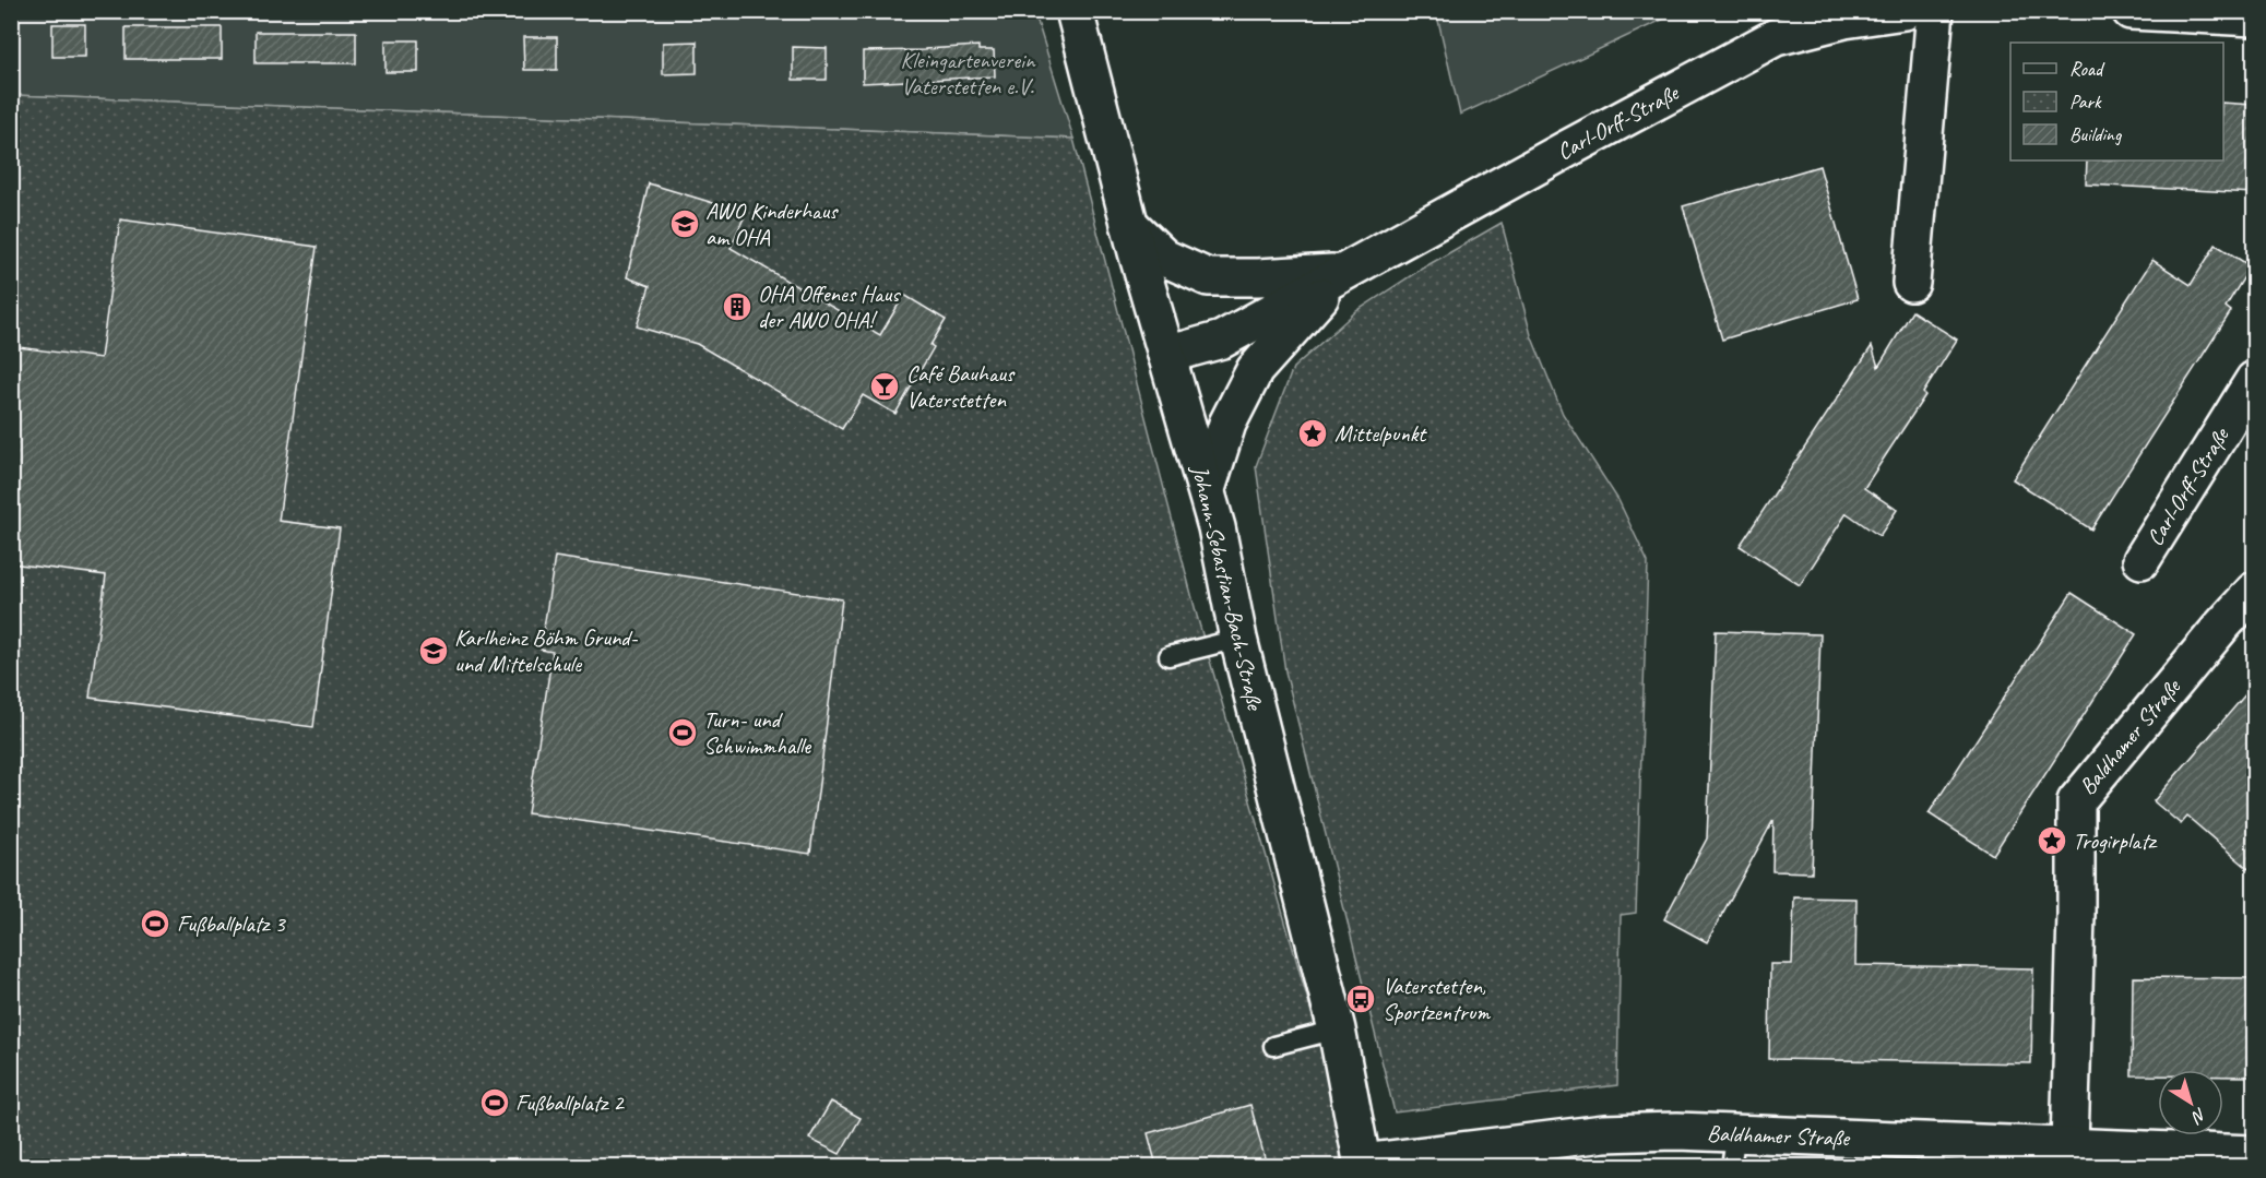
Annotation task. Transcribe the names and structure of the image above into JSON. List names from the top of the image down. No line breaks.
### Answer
{"streets":{"street":["Carl-Orff-Straße","Johann-Sebastian-Bach-Straße","Baldhamer Straße"]},"crossings":[["Carl-Orff-Straße","Johann-Sebastian-Bach-Straße"],["Johann-Sebastian-Bach-Straße","Baldhamer Straße"]],"parks":["Kleingartenverein Vaterstetten e.V."],"places":{"school or university":["AWO Kinderhaus am OHA","Karlheinz Böhm Grund- und Mittelschule"],"building":["OHA Offenes Haus der AWO OHA!"],"bar":["Café Bauhaus Vaterstetten"],"place":["Mittelpunkt","Trogirplatz"],"sports":["Turn- und Schwimmhalle","Fußballplatz 3","Fußballplatz 2"],"bus stop":["Vaterstetten, Sportzentrum"]},"legend":["Road","Park","Building"],"north":"bottom right"}
